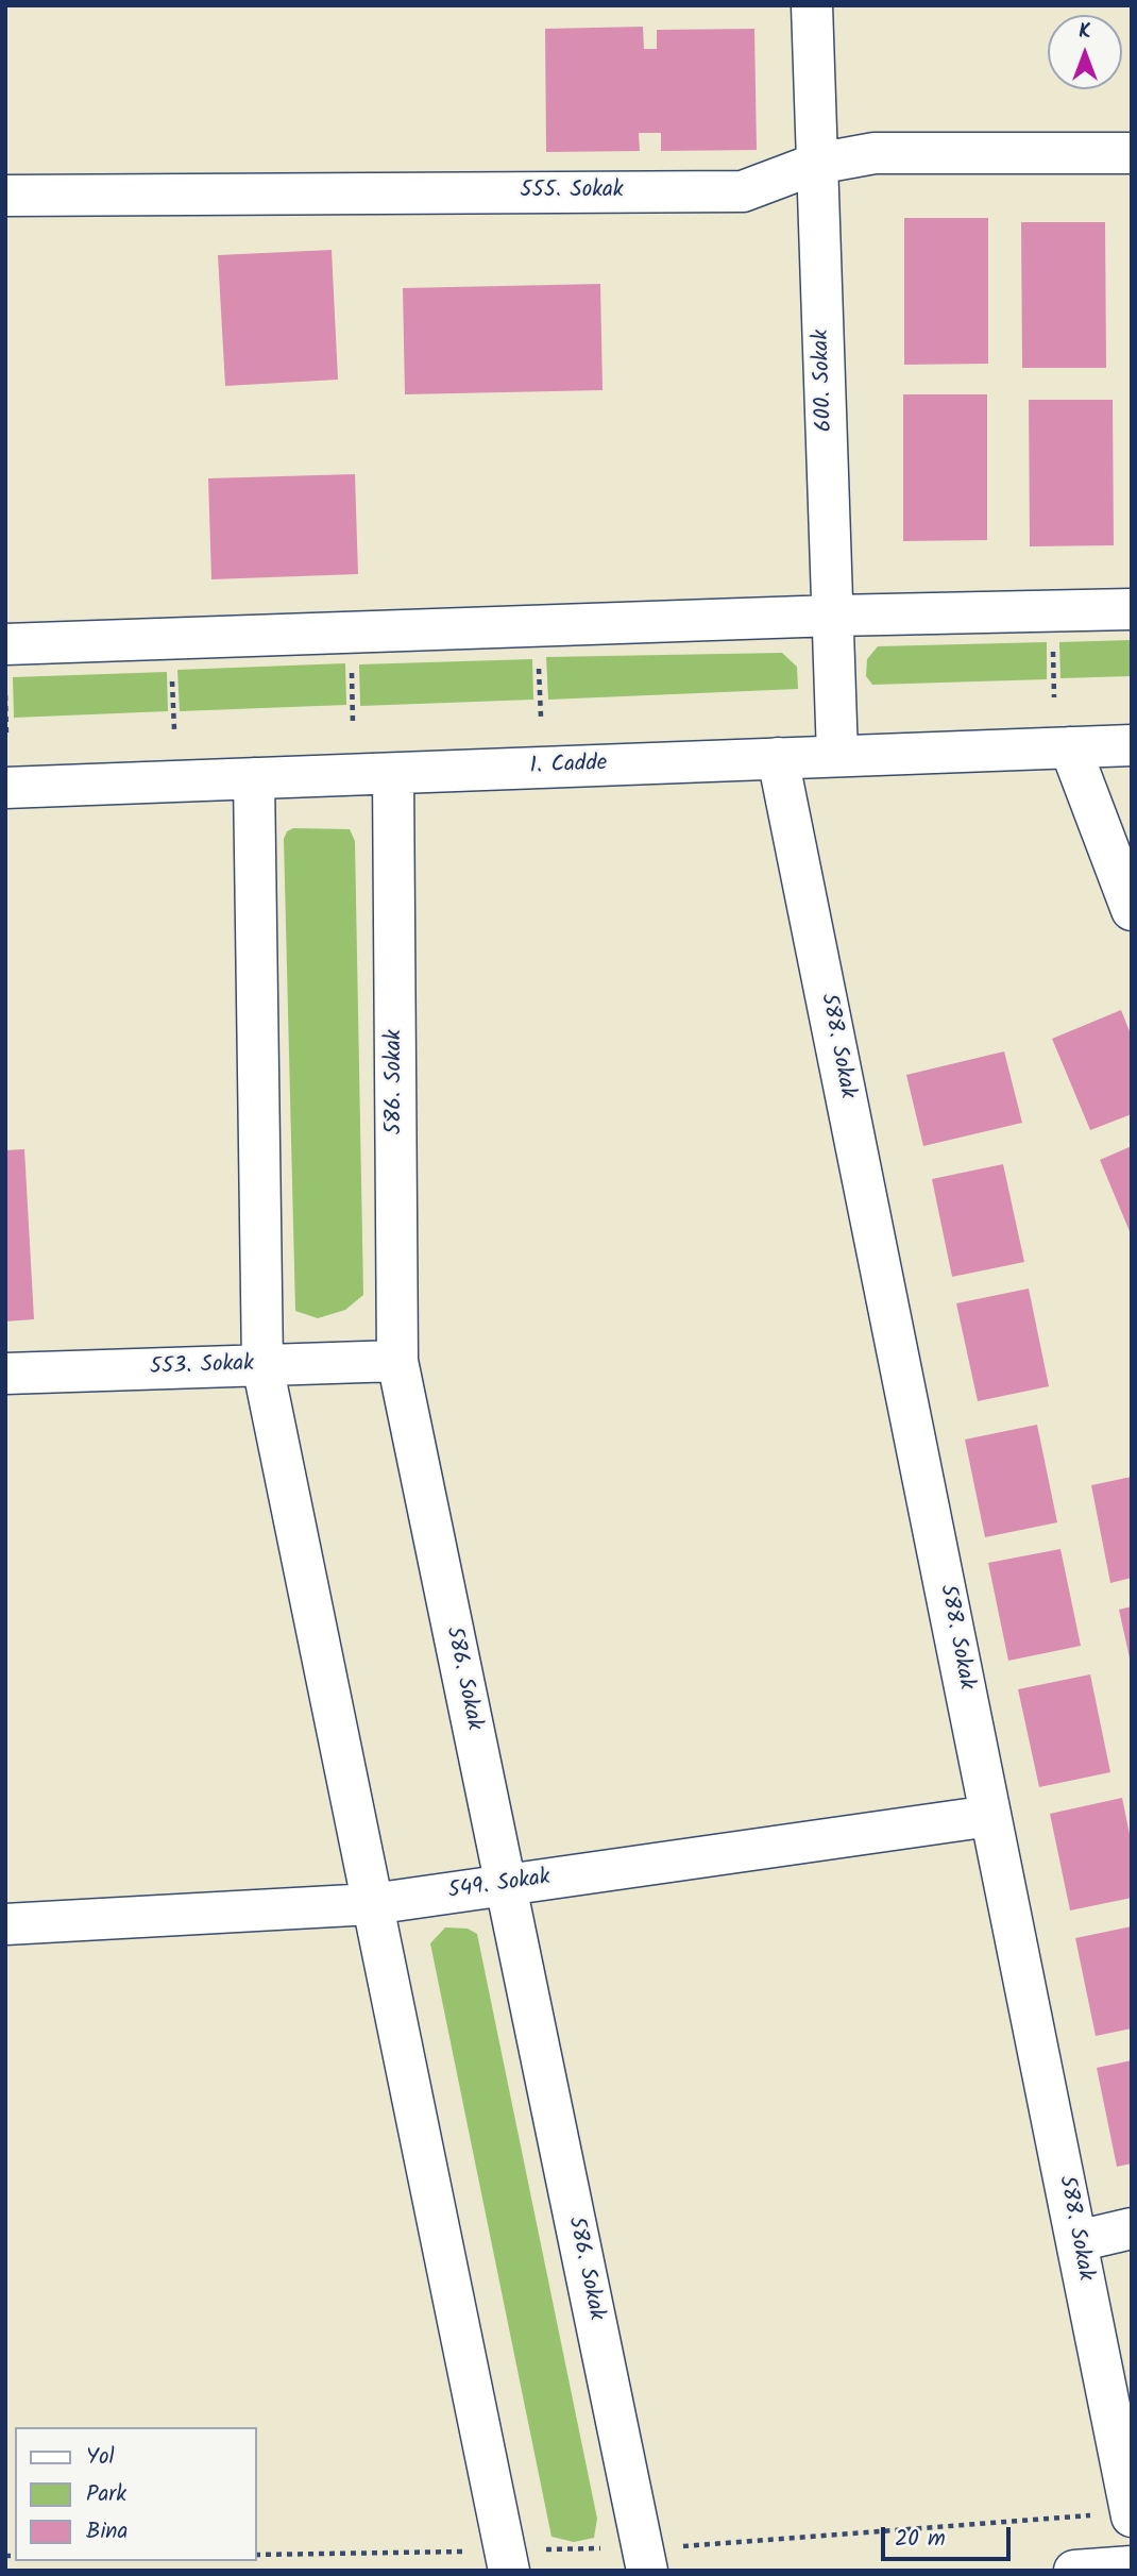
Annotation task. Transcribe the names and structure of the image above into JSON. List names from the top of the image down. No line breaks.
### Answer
{"streets":{"street":["555. Sokak","600. Sokak","1. Cadde","588. Sokak","586. Sokak","553. Sokak","549. Sokak"]},"crossings":[["555. Sokak","600. Sokak"],["600. Sokak","1. Cadde"],["1. Cadde","588. Sokak"],["1. Cadde","586. Sokak"],["588. Sokak","549. Sokak"],["586. Sokak","553. Sokak"],["586. Sokak","549. Sokak"]],"legend":["Yol","Park","Bina"],"scale_bar":"20 m","north":"top"}
